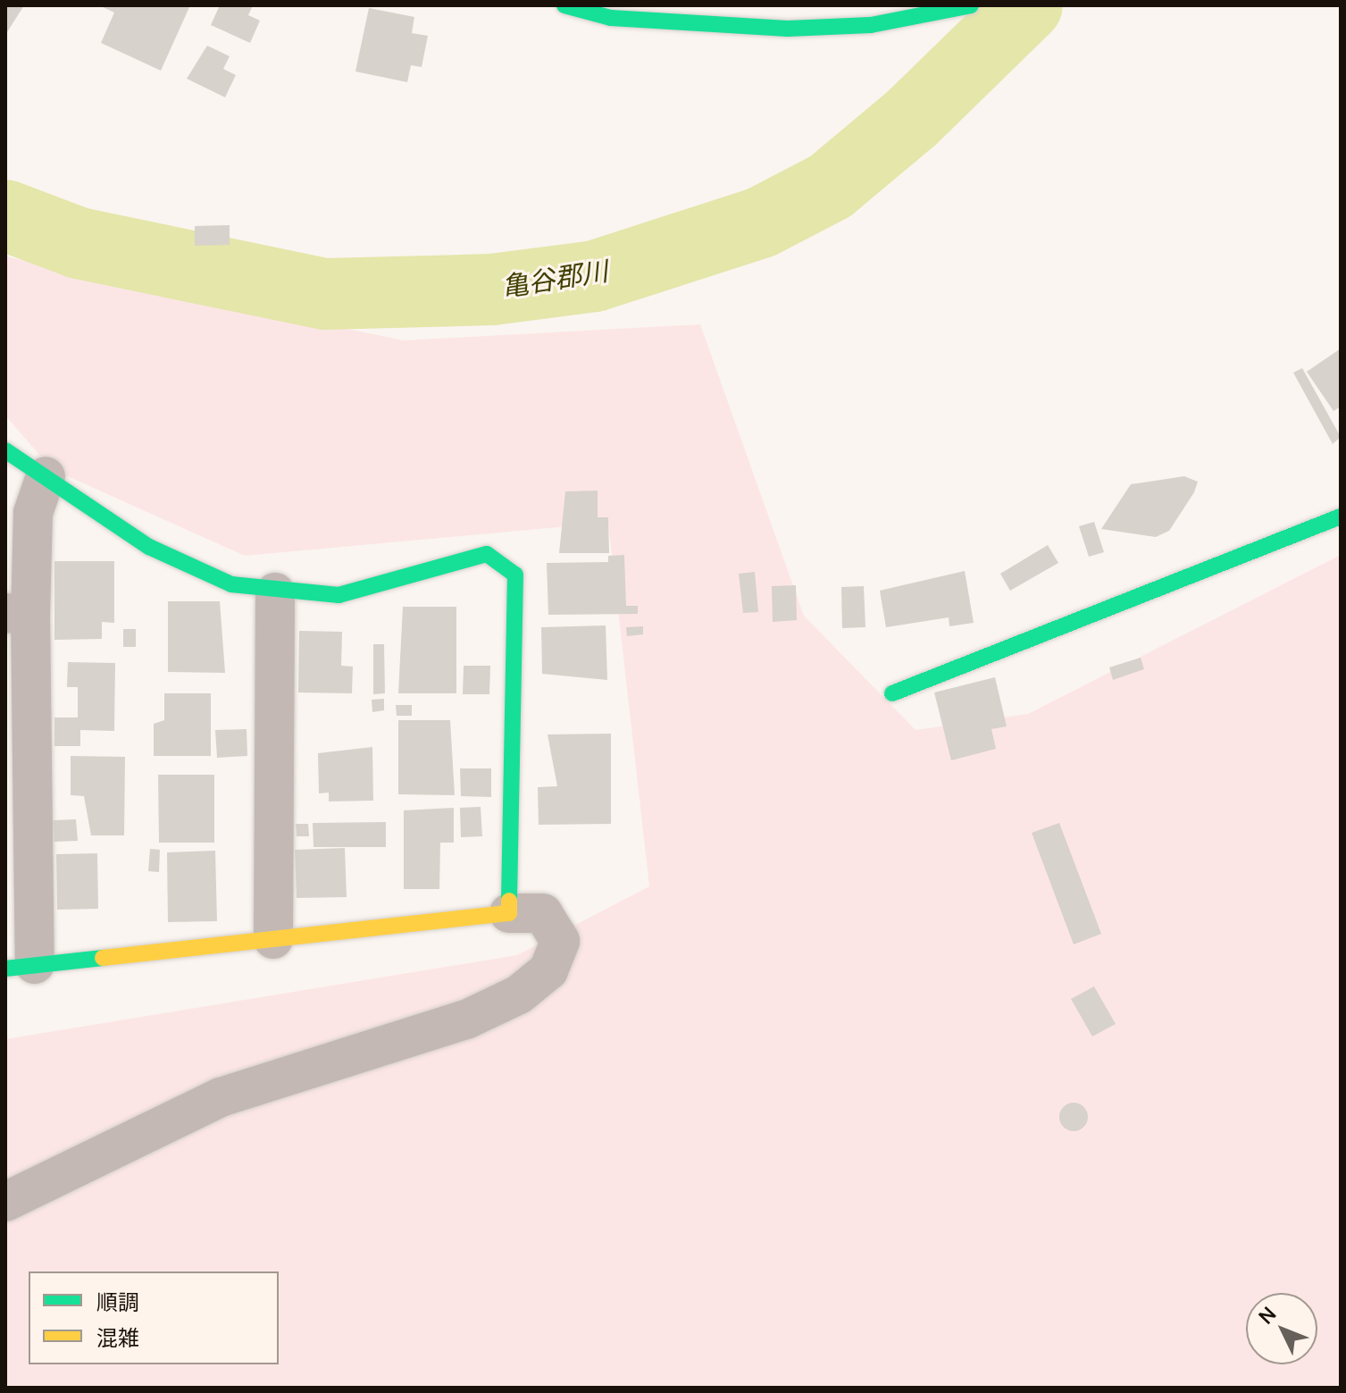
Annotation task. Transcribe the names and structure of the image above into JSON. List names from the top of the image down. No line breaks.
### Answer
{"water":["亀谷郡川"],"legend":["順調","混雑"],"north":"top left"}
